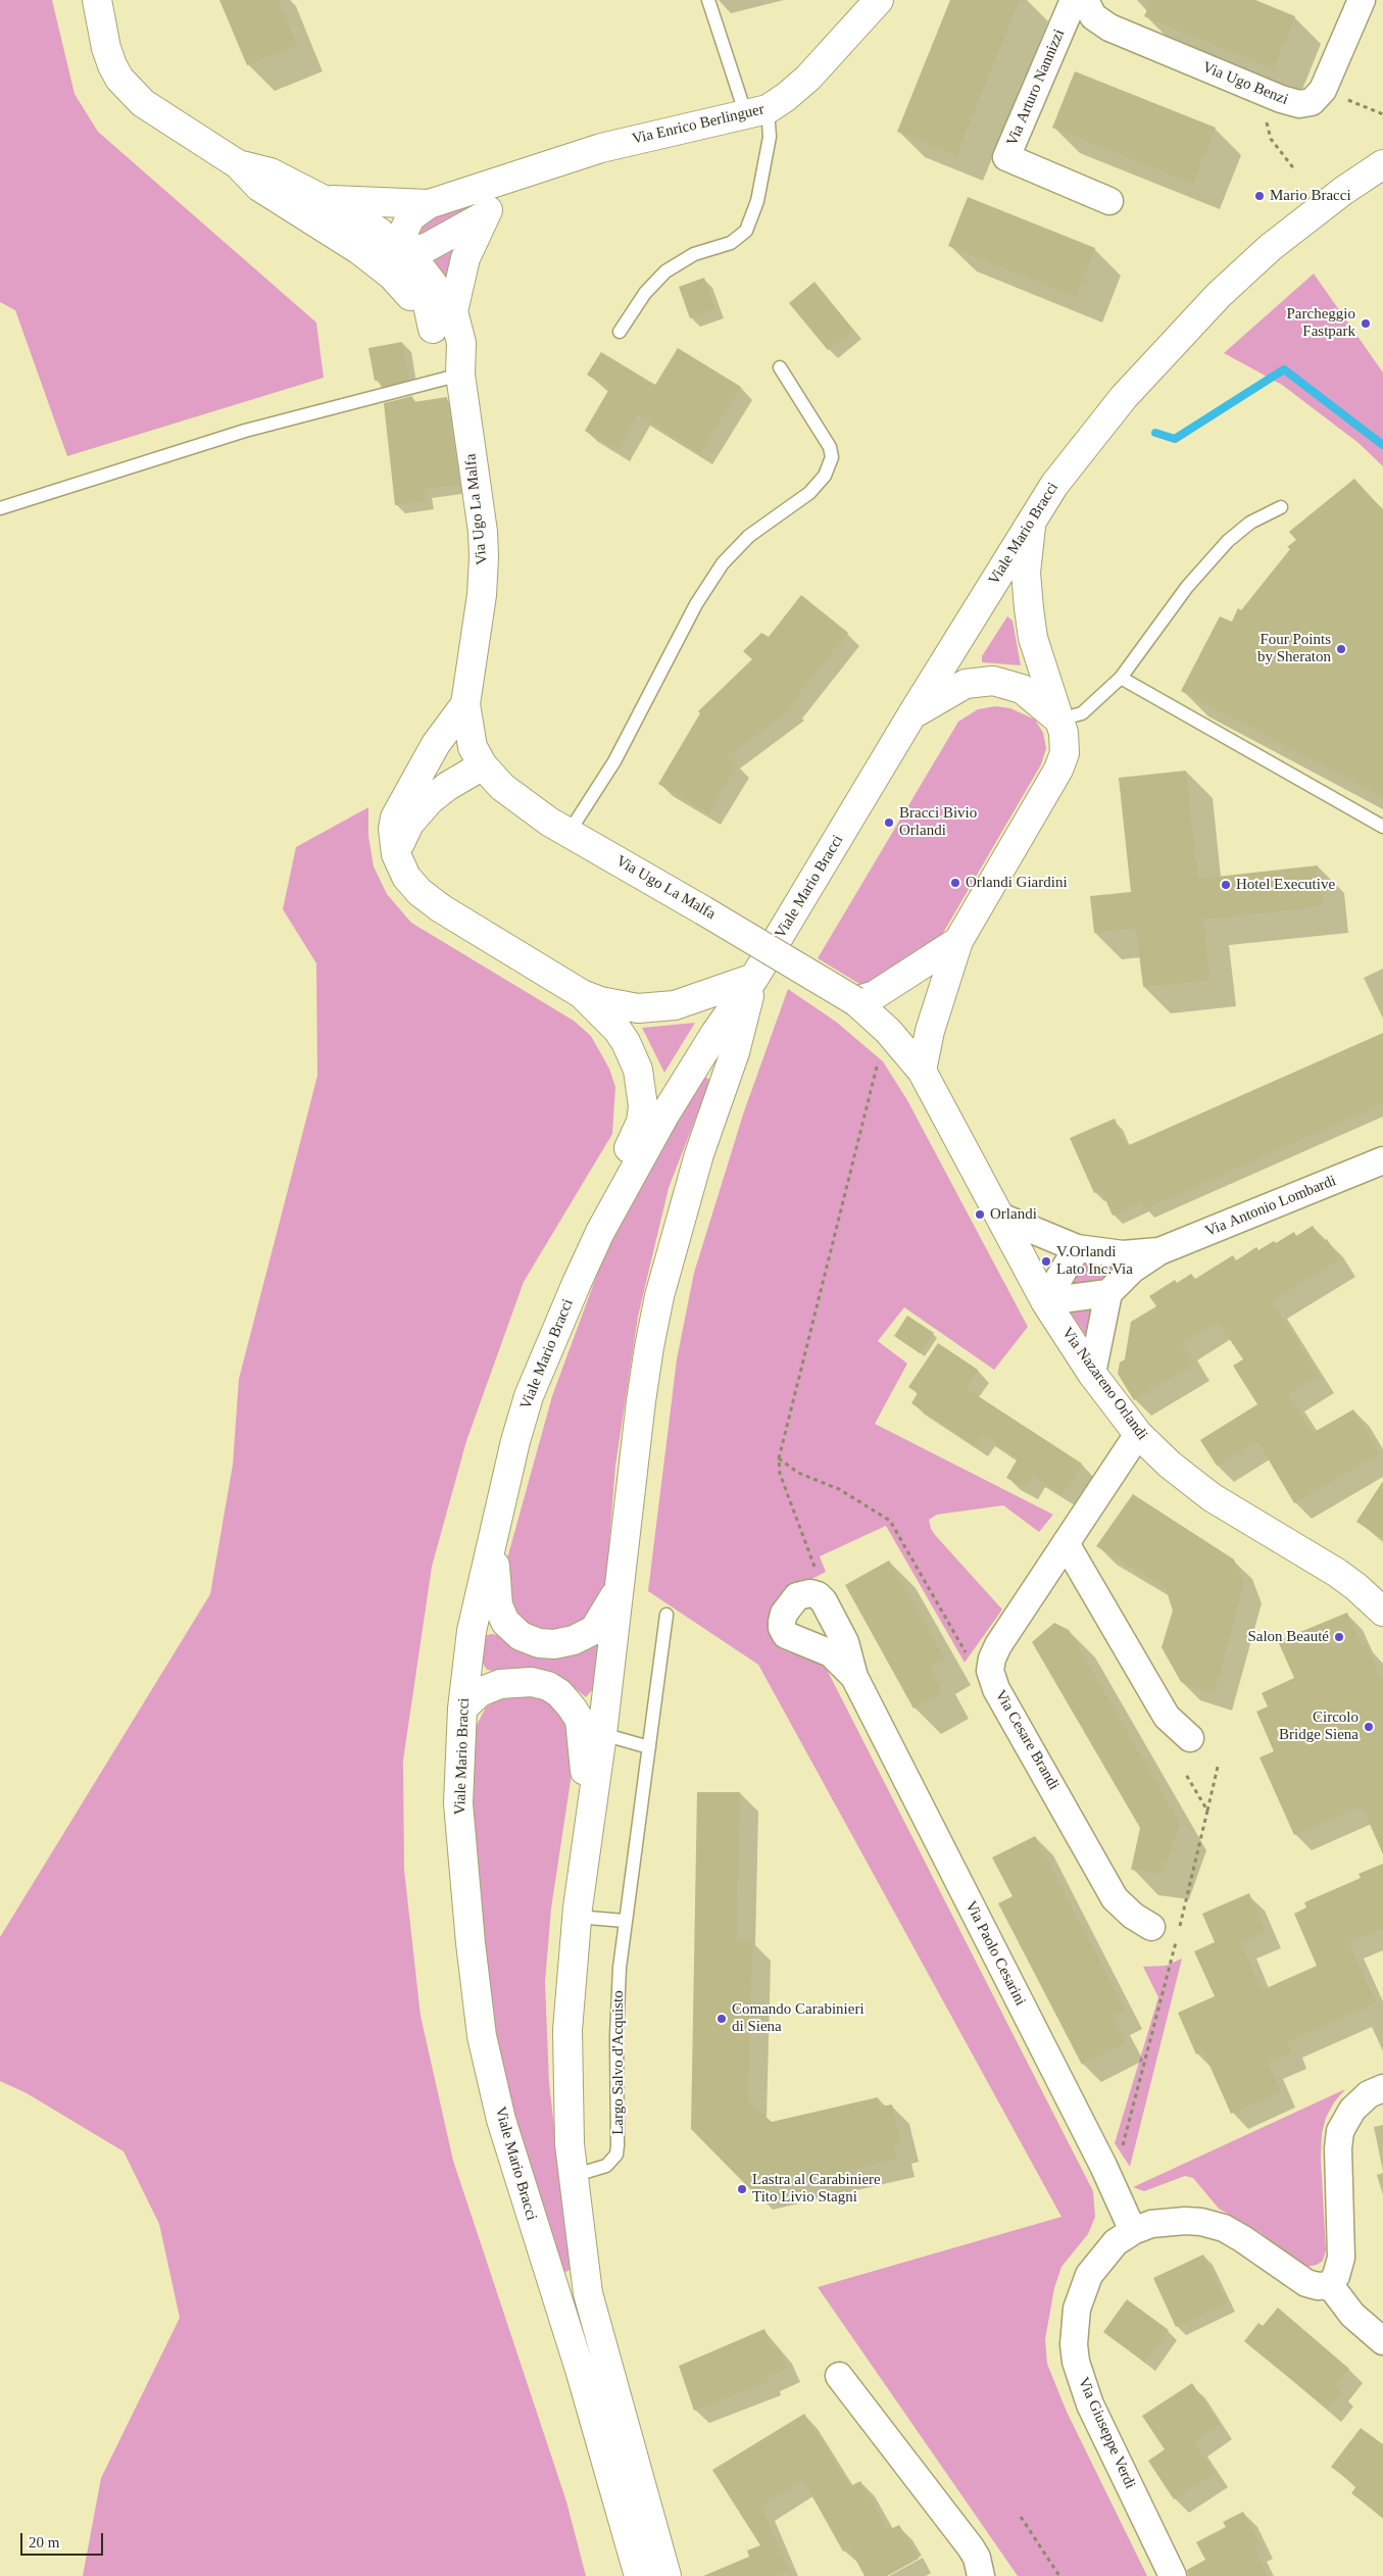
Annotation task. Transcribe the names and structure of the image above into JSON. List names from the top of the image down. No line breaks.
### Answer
{"streets":{"street":["Via Ugo Benzi","Via Arturo Nannizzi","Via Enrico Berlinguer","Via Ugo La Malfa","Viale Mario Bracci","Via Antonio Lombardi","Via Nazareno Orlandi","Via Cesare Brandi","Via Paolo Cesarini","Via Giuseppe Verdi"],"lane":["Largo Salvo d'Acquisto"]},"crossings":[["Via Enrico Berlinguer","Via Ugo La Malfa"],["Via Ugo La Malfa","Viale Mario Bracci"],["Via Ugo La Malfa","Via Nazareno Orlandi"],["Viale Mario Bracci","Largo Salvo d'Acquisto"],["Via Antonio Lombardi","Via Nazareno Orlandi"],["Via Nazareno Orlandi","Via Cesare Brandi"],["Via Paolo Cesarini","Via Giuseppe Verdi"]],"places":["Mario Bracci","Parcheggio Fastpark","Four Points by Sheraton","Bracci Bivio Orlandi","Orlandi Giardini","Hotel Executive","Orlandi","V.Orlandi Lato Inc.Via","Salon Beauté","Circolo Bridge Siena","Comando Carabinieri di Siena","Lastra al Carabiniere Tito Livio Stagni"],"scale_bar":"20 m"}
